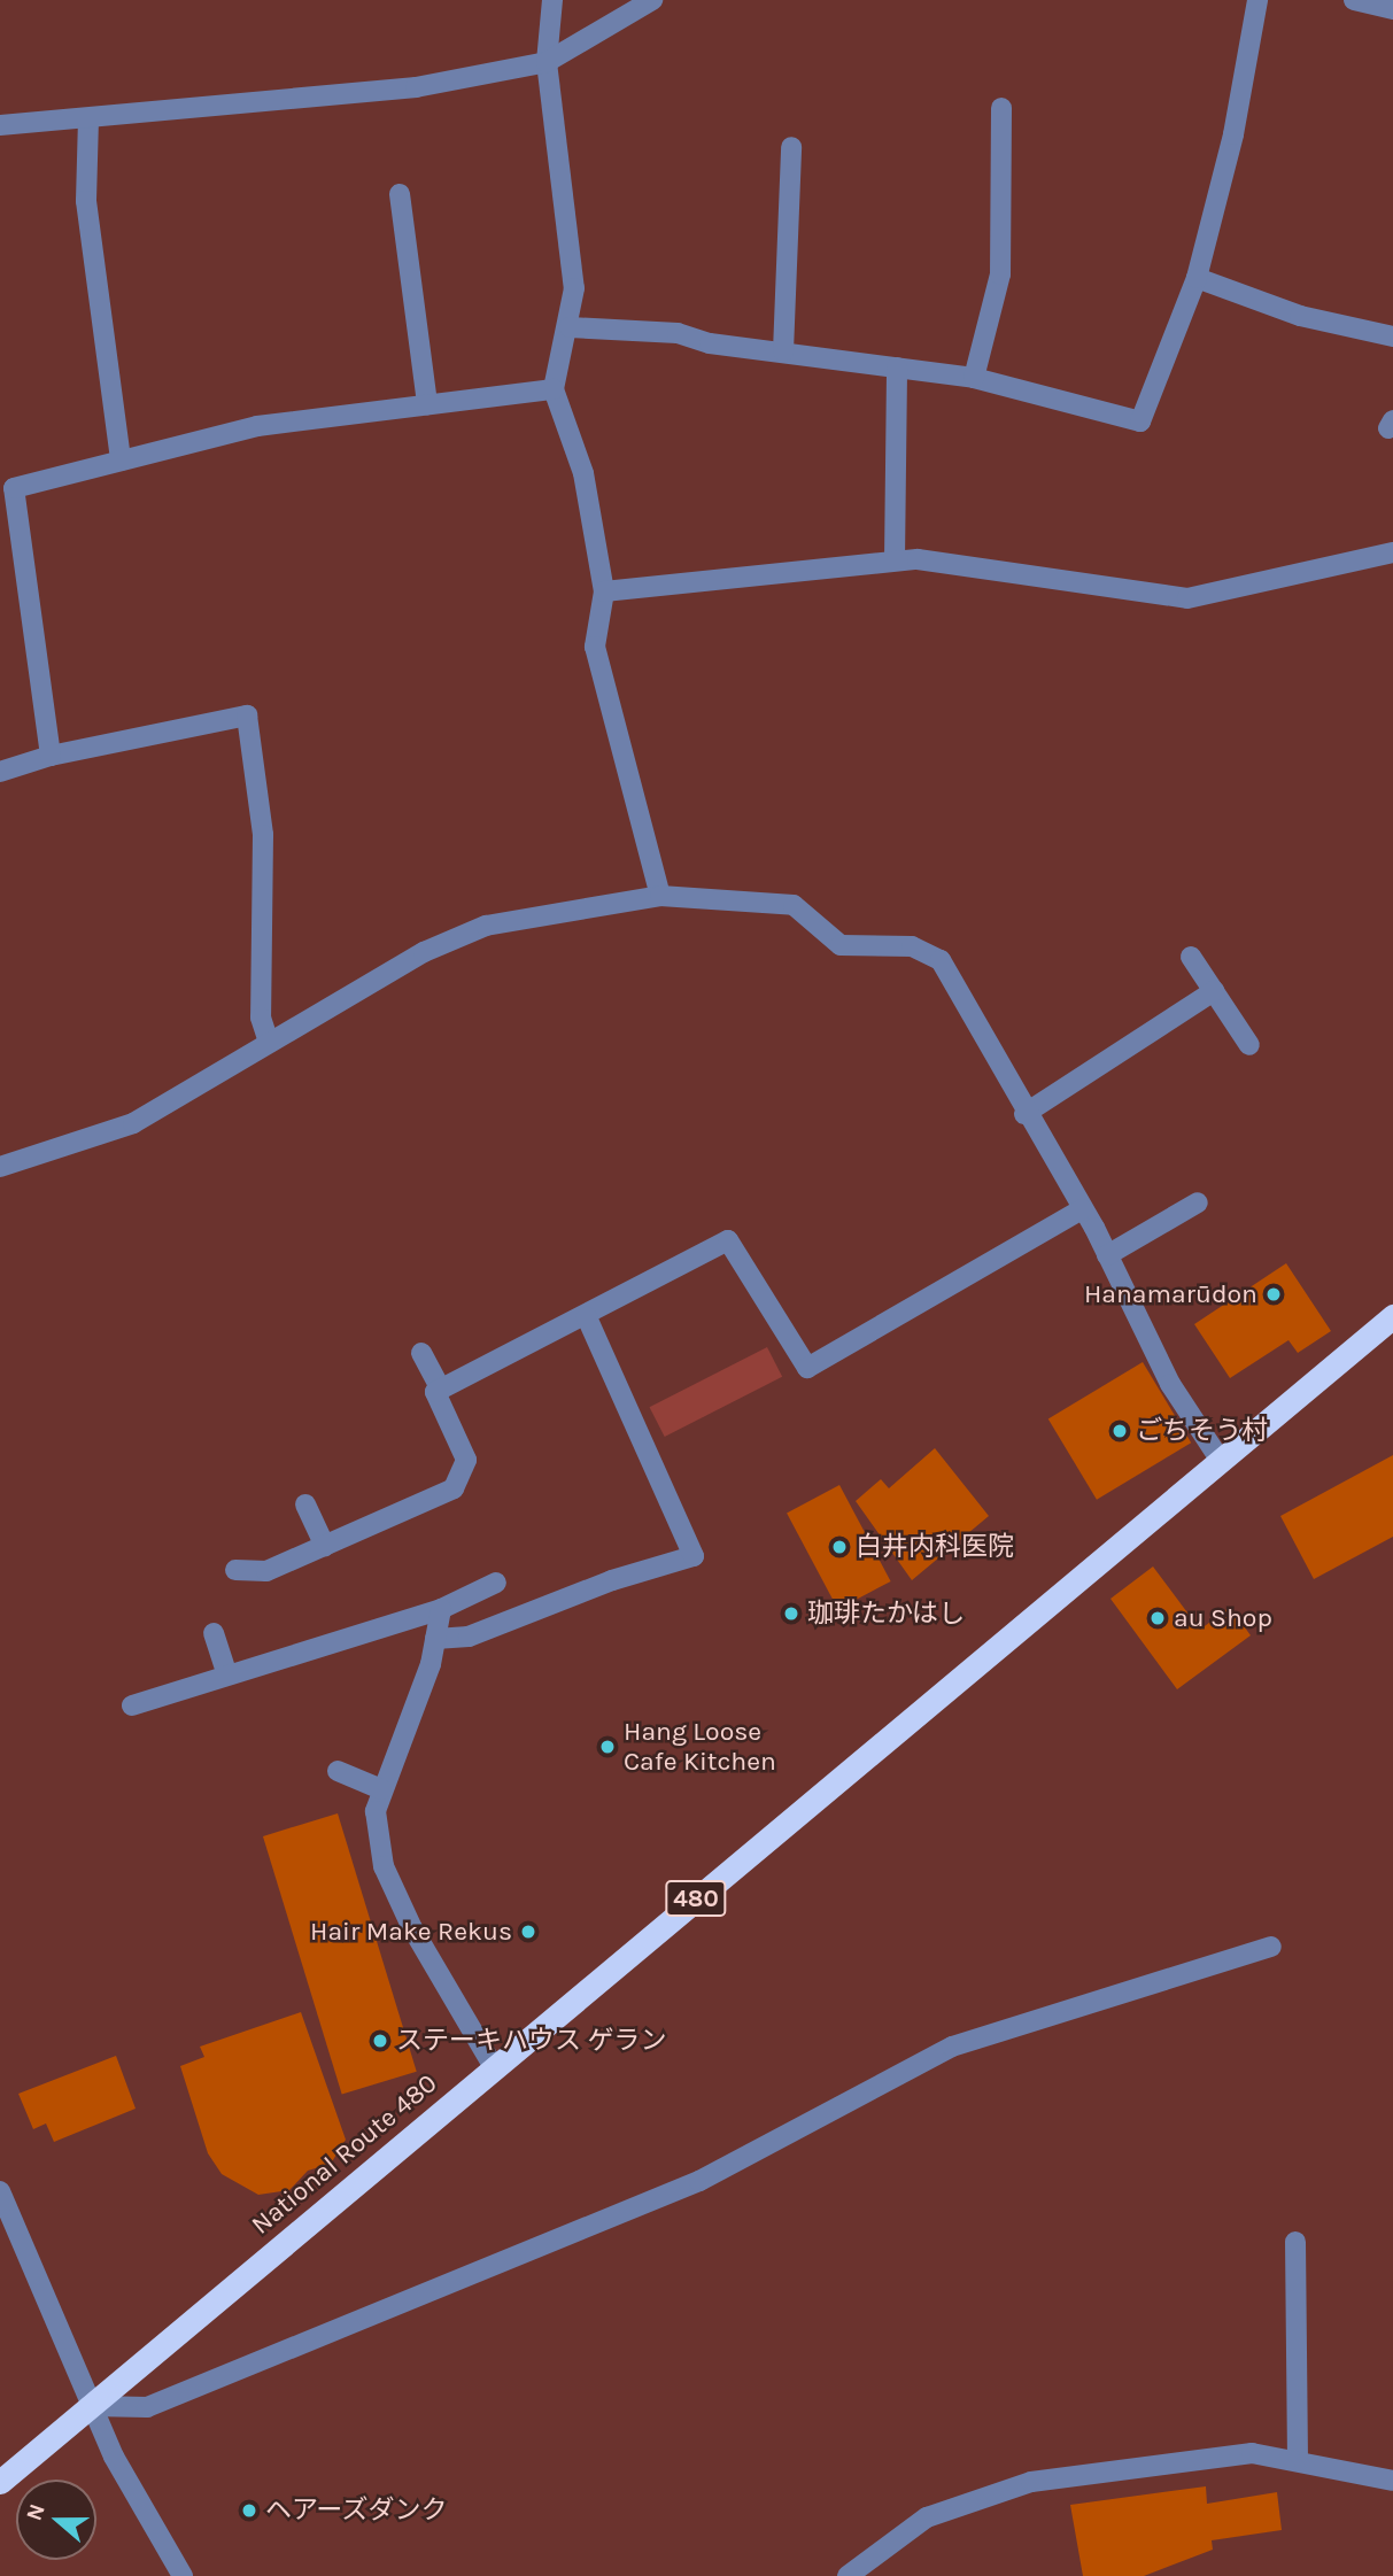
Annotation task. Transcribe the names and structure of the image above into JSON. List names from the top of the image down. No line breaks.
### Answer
{"streets":{"highway":["480","National Route 480"]},"places":["Hanamarūdon","ごちそう村","白井内科医院","珈琲たかはし","au Shop","Hang Loose Cafe Kitchen","Hair Make Rekus","ステーキハウス ゲラン","ヘアーズダンク"],"north":"left"}
